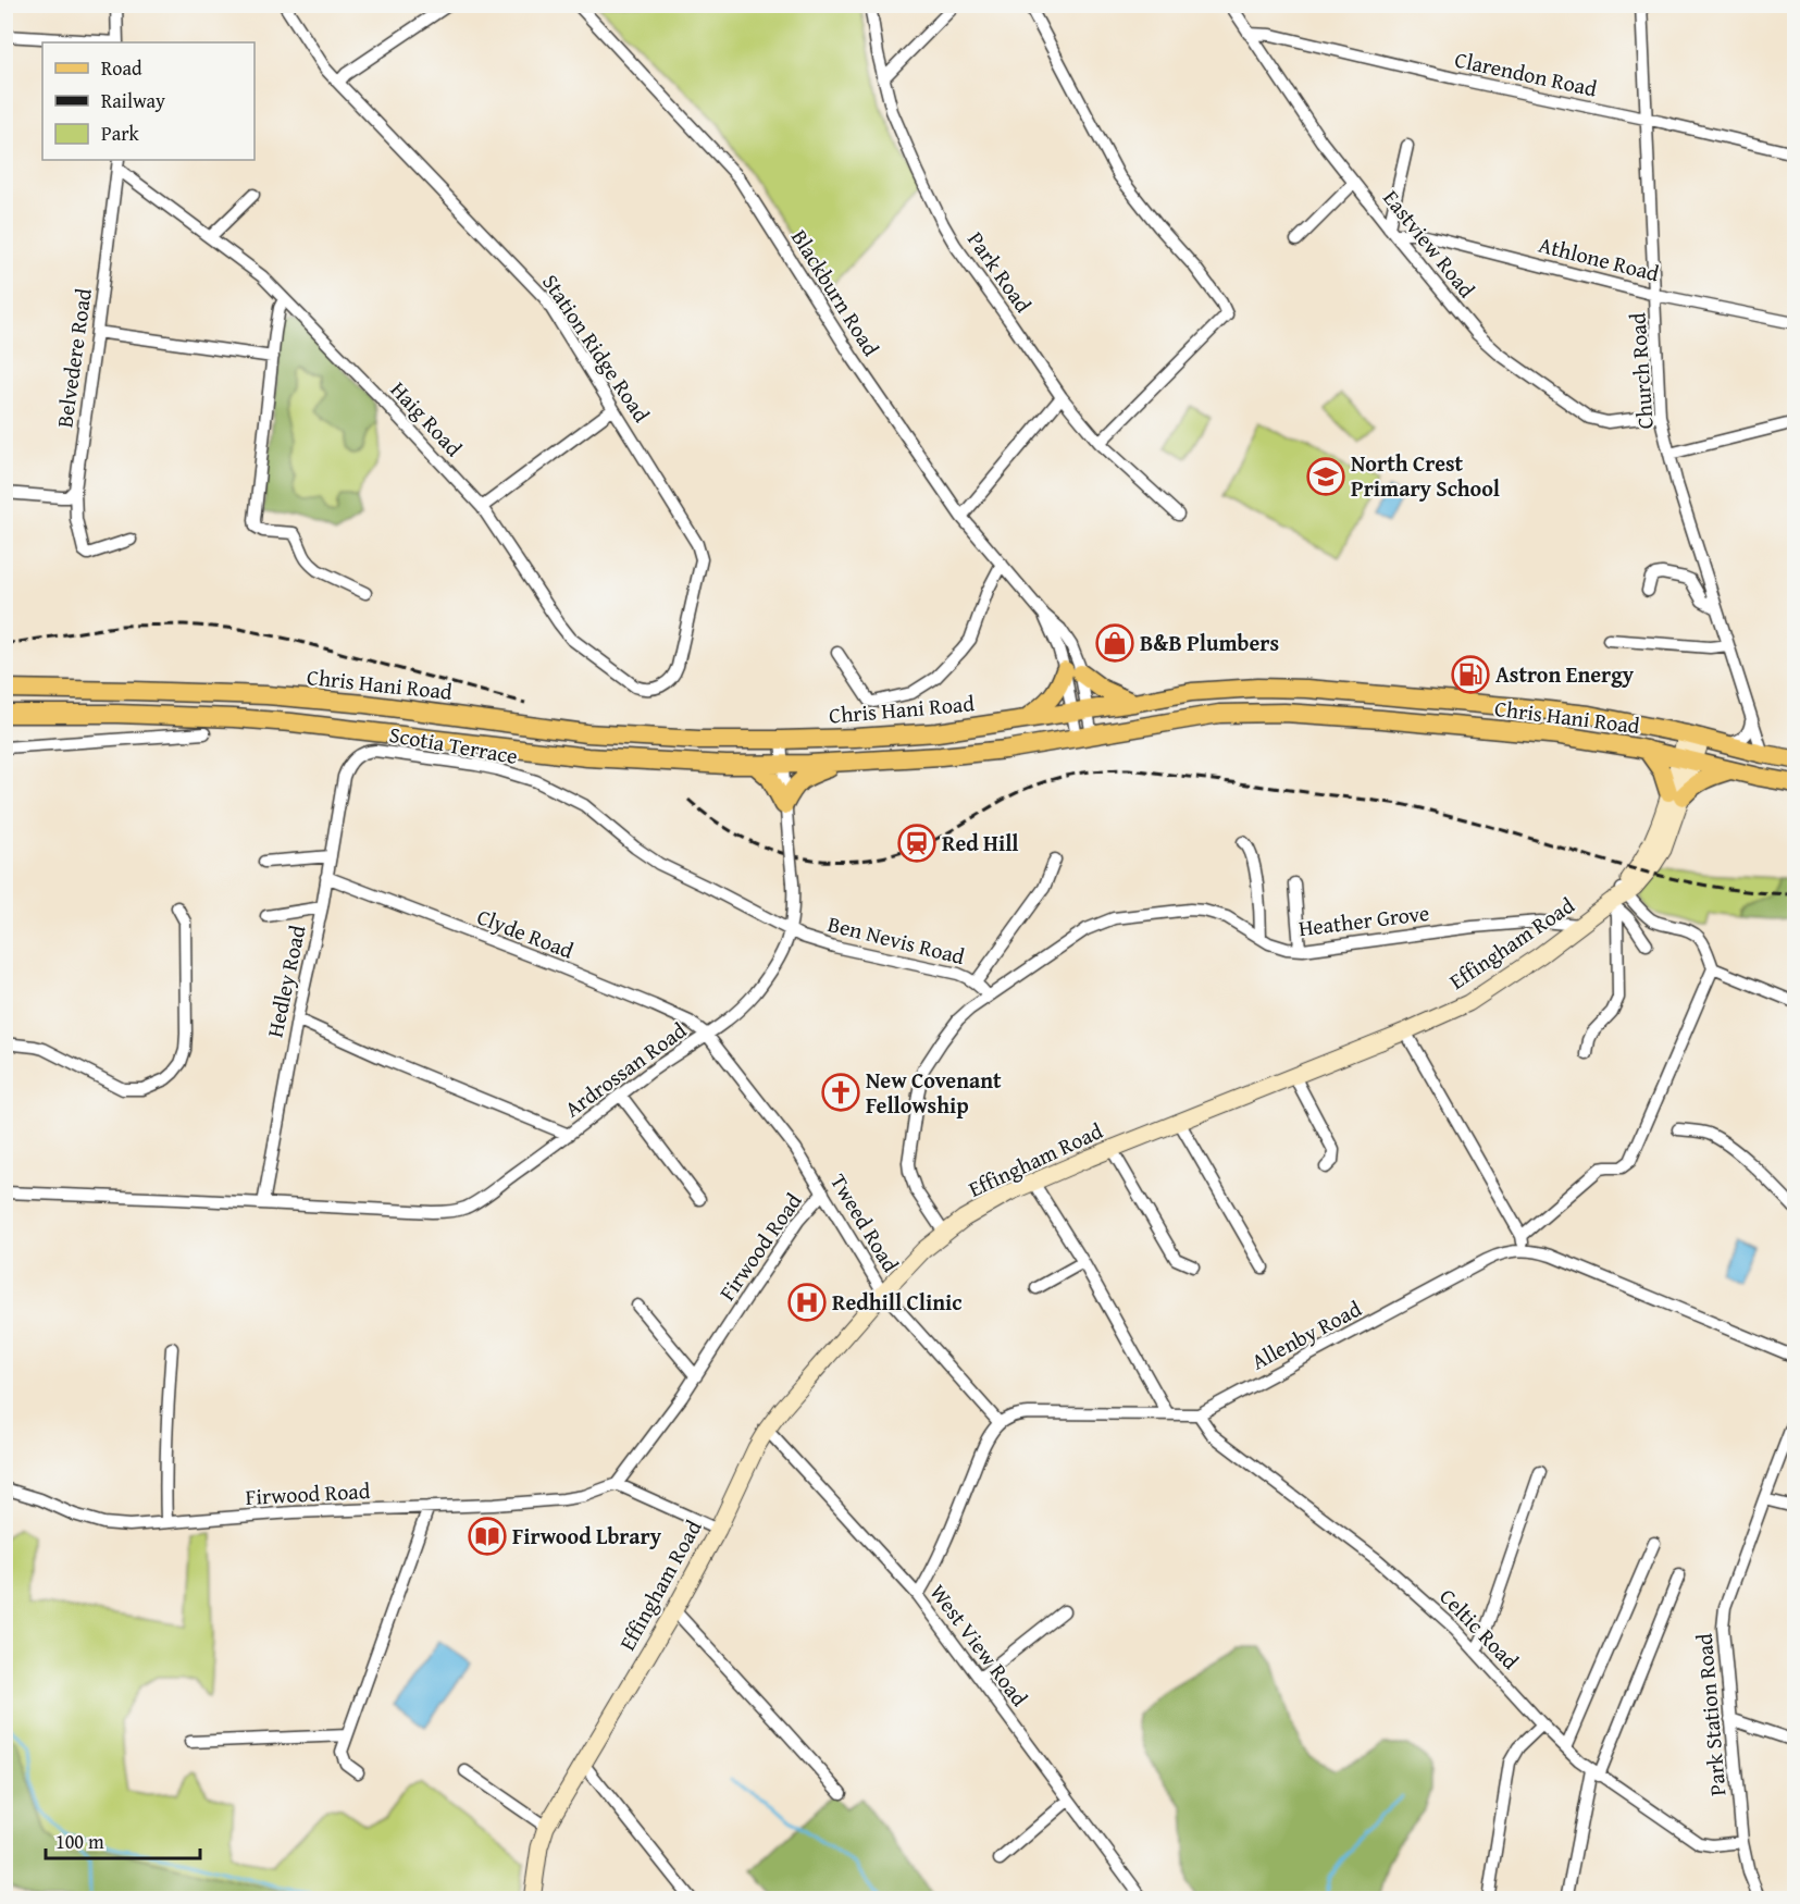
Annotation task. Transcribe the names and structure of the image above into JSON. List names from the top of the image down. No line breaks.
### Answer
{"streets":{"main road":["Chris Hani Road"],"street":["Clarendon Road","Eastview Road","Athlone Road","Park Road","Blackburn Road","Station Ridge Road","Belvedere Road","Church Road","Haig Road","Scotia Terrace","Heather Grove","Clyde Road","Ben Nevis Road","Effingham Road","Hedley Road","Ardrossan Road","Tweed Road","Firwood Road","Allenby Road","Celtic Road","West View Road","Park Station Road"]},"crossings":[["Clarendon Road","Eastview Road"],["Clarendon Road","Church Road"],["Eastview Road","Athlone Road"],["Eastview Road","Church Road"],["Athlone Road","Church Road"],["Blackburn Road","Chris Hani Road"],["Station Ridge Road","Haig Road"],["Belvedere Road","Haig Road"],["Church Road","Chris Hani Road"],["Chris Hani Road","Effingham Road"],["Chris Hani Road","Ardrossan Road"],["Scotia Terrace","Ben Nevis Road"],["Scotia Terrace","Hedley Road"],["Scotia Terrace","Ardrossan Road"],["Heather Grove","Ben Nevis Road"],["Heather Grove","Effingham Road"],["Clyde Road","Hedley Road"],["Clyde Road","Ardrossan Road"],["Clyde Road","Tweed Road"],["Ben Nevis Road","Ardrossan Road"],["Effingham Road","Tweed Road"],["Effingham Road","West View Road"],["Hedley Road","Ardrossan Road"],["Ardrossan Road","Tweed Road"],["Tweed Road","Firwood Road"],["Tweed Road","Allenby Road"],["Allenby Road","Celtic Road"],["Celtic Road","Park Station Road"]],"places":{"school or university":["North Crest Primary School"],"shop":["B&B Plumbers"],"fuel station":["Astron Energy"],"station":["Red Hill"],"church":["New Covenant Fellowship"],"hospital":["Redhill Clinic"],"library":["Firwood Lbrary"]},"legend":["Road","Railway","Park"],"scale_bar":"100 m"}
